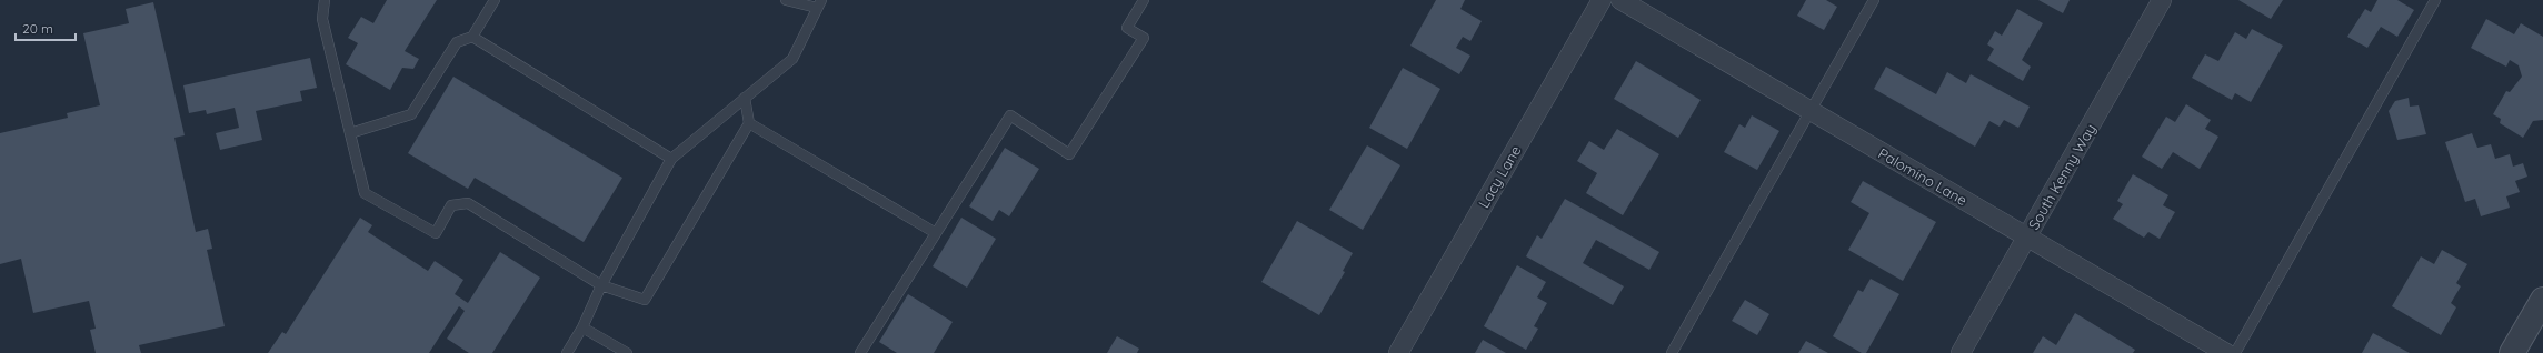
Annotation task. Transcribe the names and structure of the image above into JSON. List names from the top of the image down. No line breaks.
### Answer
{"streets":{"street":["Lacy Lane","Palomino Lane","South Kenny Way"]},"crossings":[["Palomino Lane","South Kenny Way"]],"scale_bar":"20 m"}
